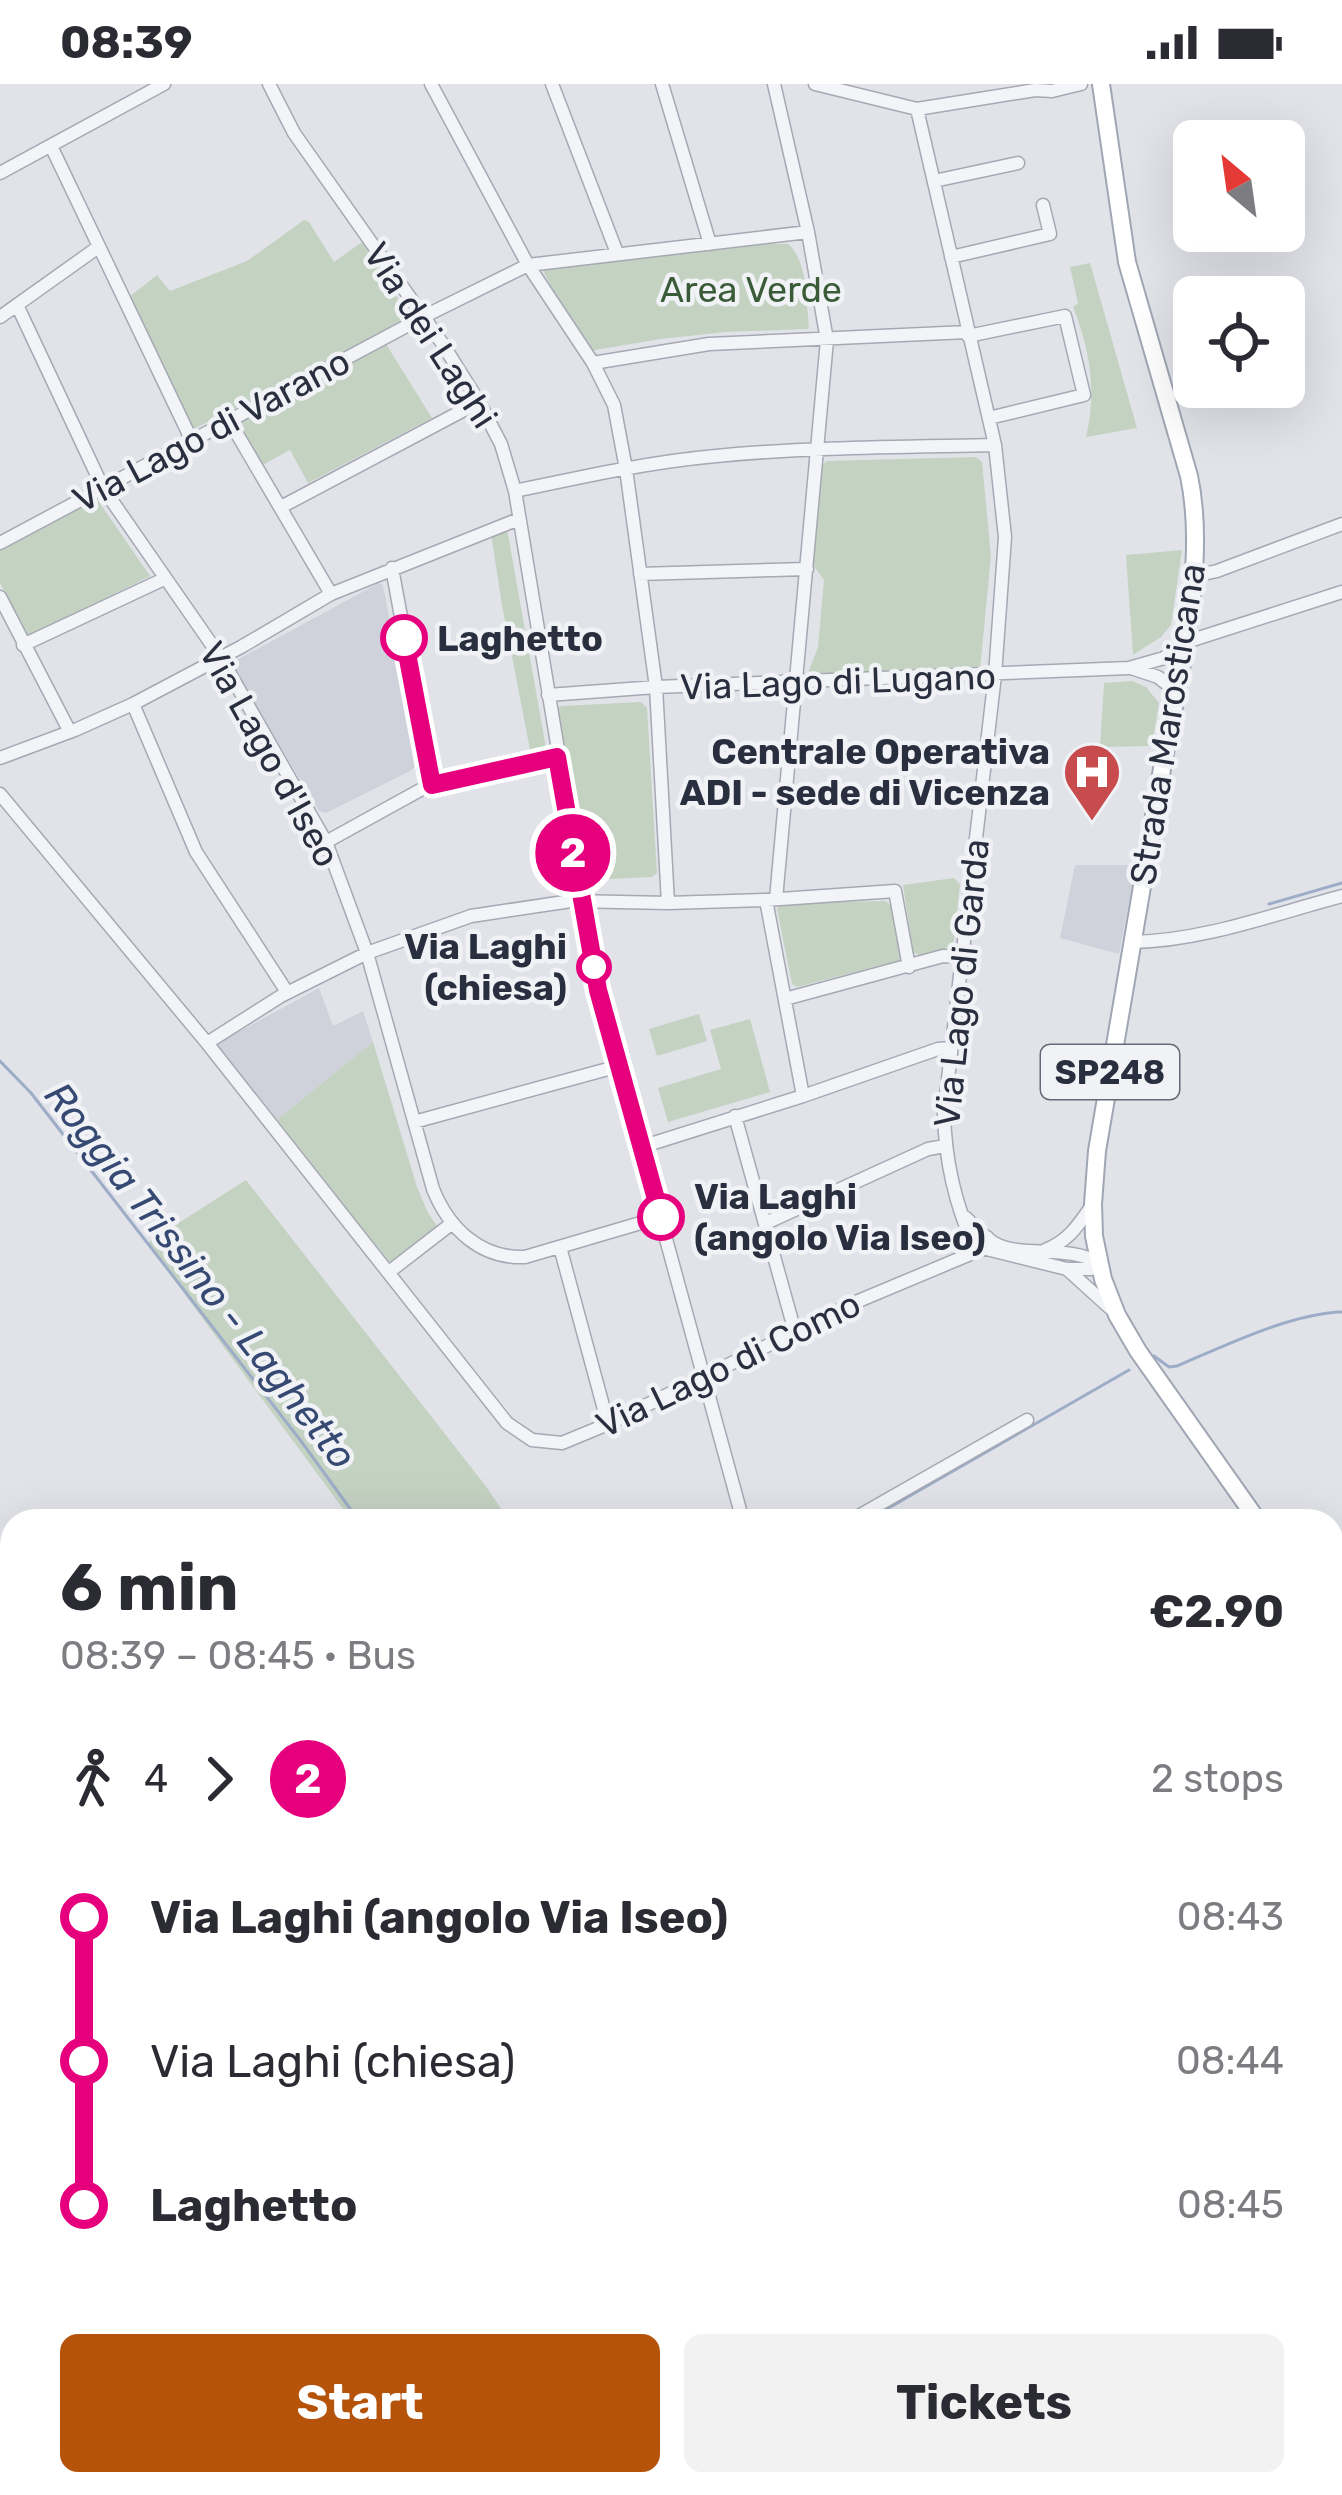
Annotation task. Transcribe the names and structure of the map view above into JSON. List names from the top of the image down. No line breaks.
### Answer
{"streets":{"main road":["Strada Marosticana","SP248"],"street":["Via dei Laghi","Via Lago di Varano","Via Lago di Lugano","Via Lago d'Iseo","Via Lago di Garda","Via Lago di Como"]},"crossings":[["Via dei Laghi","Via Lago di Varano"],["Via dei Laghi","Via Lago di Lugano"],["Via dei Laghi","Via Lago di Como"],["Via Lago di Varano","Via Lago d'Iseo"],["Via Lago di Lugano","Strada Marosticana"],["Via Lago di Lugano","Via Lago di Garda"],["Via Lago di Garda","Via Lago di Como"]],"water":["Roggia Trissino - Laghetto"],"parks":["Area Verde"],"places":{"other":["Laghetto","Via Laghi (chiesa)","Via Laghi (angolo Via Iseo)"],"hospital":["Centrale Operativa ADI - sede di Vicenza"]},"lines":["bus line 2"],"north":"top left","page":{"status":"08:39","on_map":"2","heading":["6 min","08:39 – 08:45 · Bus","€2.90"],"legs":["4","2","2 stops"],"list":[{"name":"Via Laghi (angolo Via Iseo)","value":"08:43"},{"name":"Via Laghi (chiesa)","value":"08:44"},{"name":"Laghetto","value":"08:45"}],"buttons":["Start","Tickets"]}}
